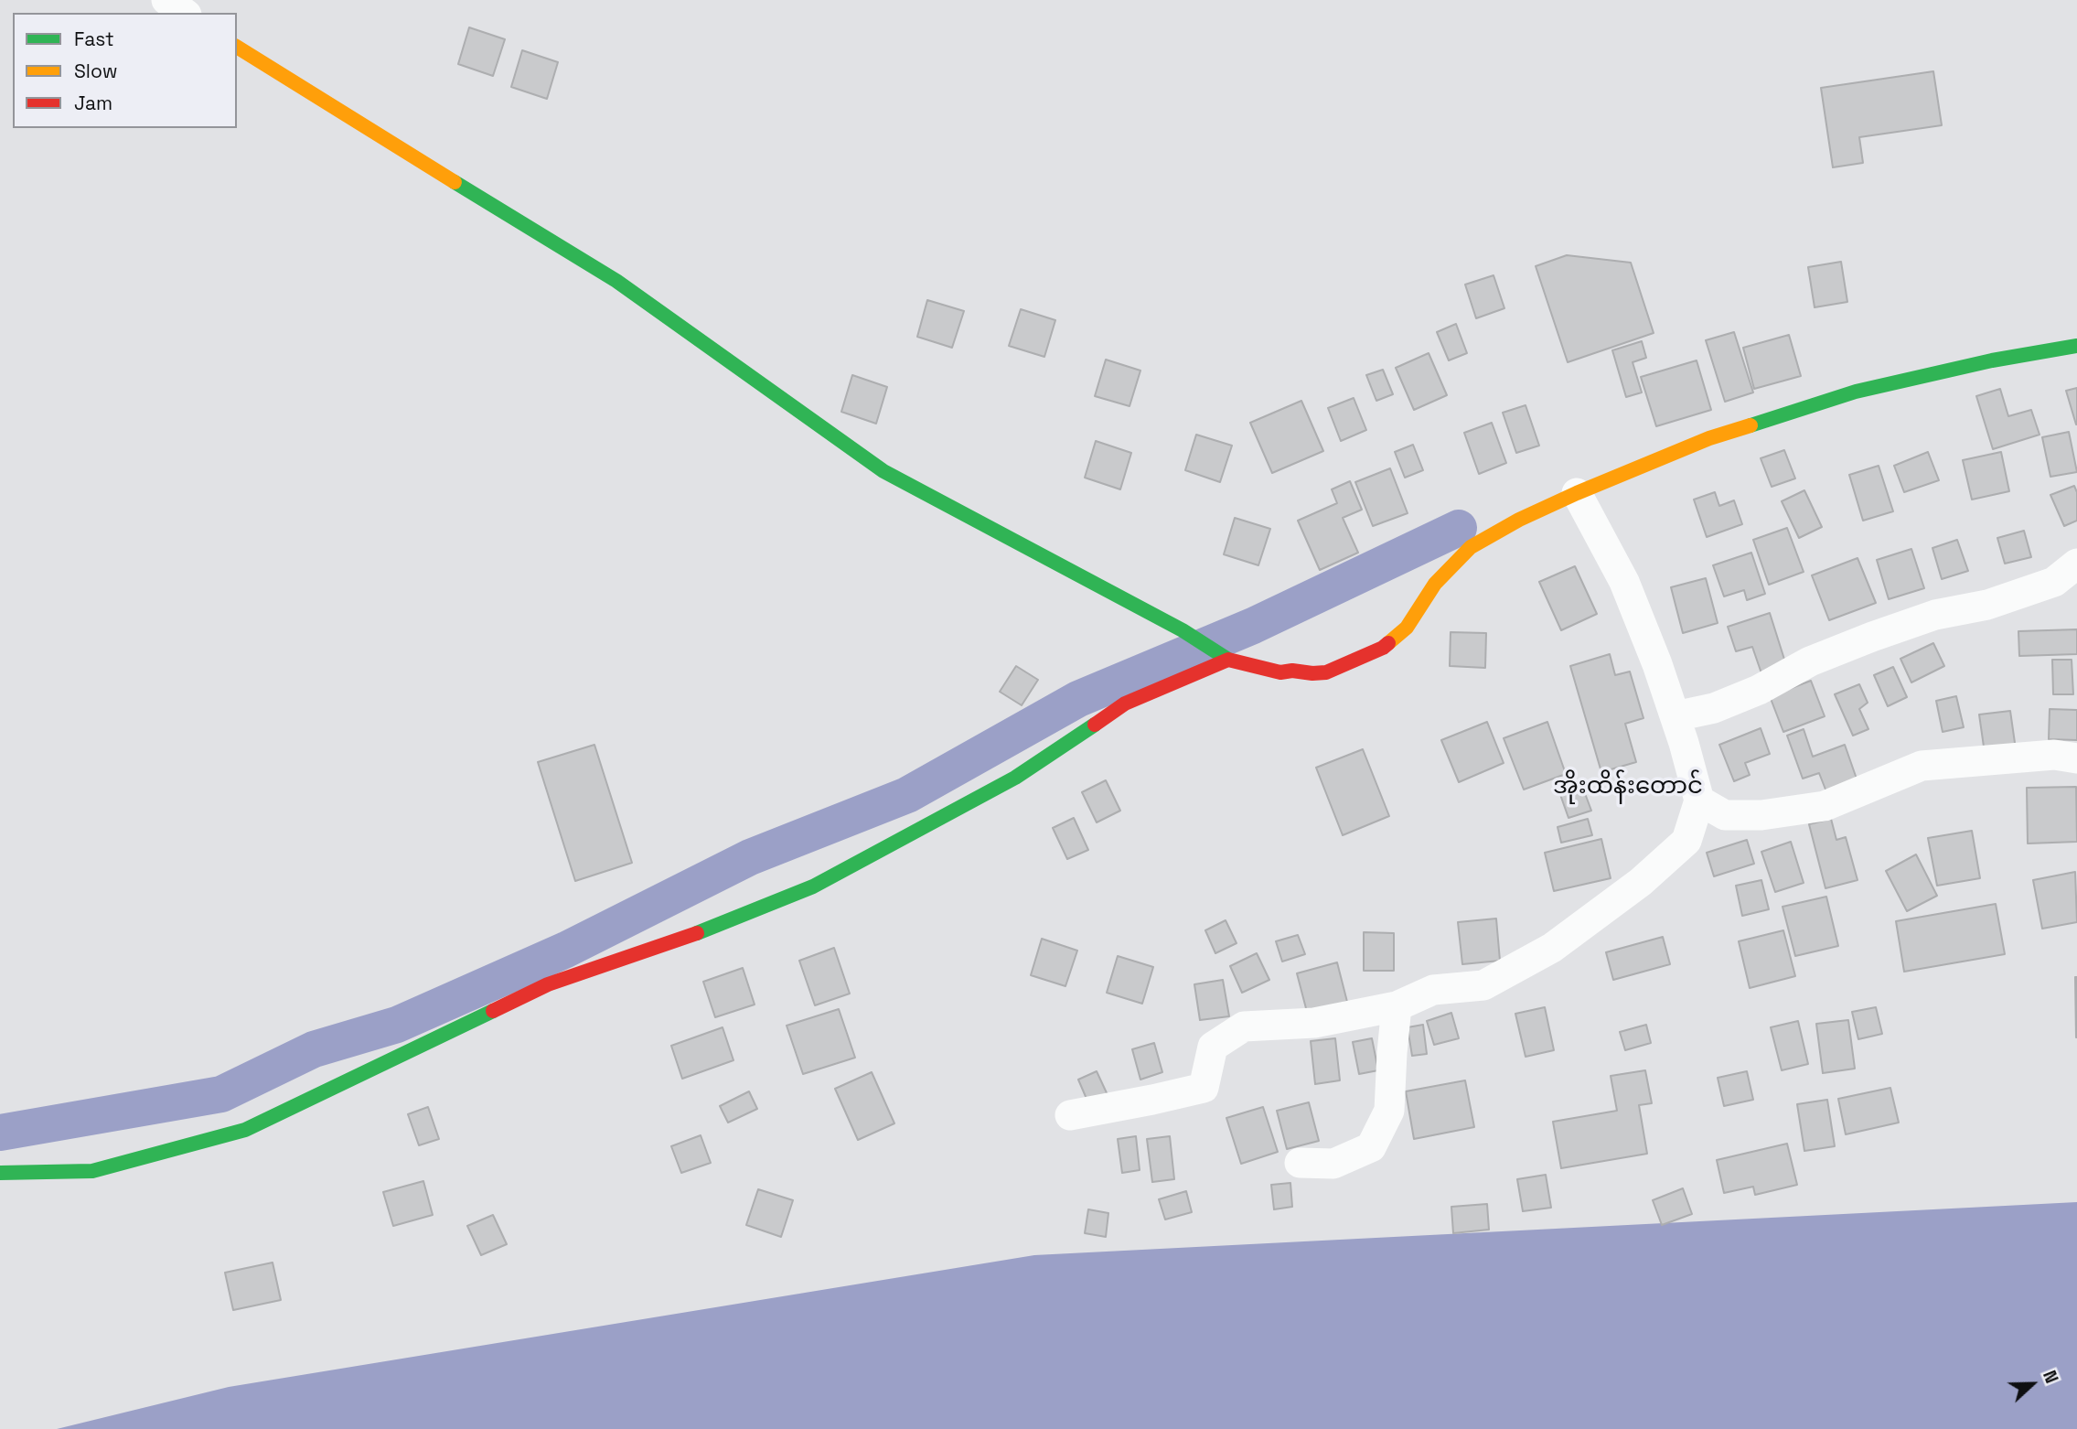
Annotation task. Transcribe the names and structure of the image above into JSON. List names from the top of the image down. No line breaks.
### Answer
{"districts":["အိုးထိန်းတောင်"],"legend":["Fast","Slow","Jam"],"north":"right"}
